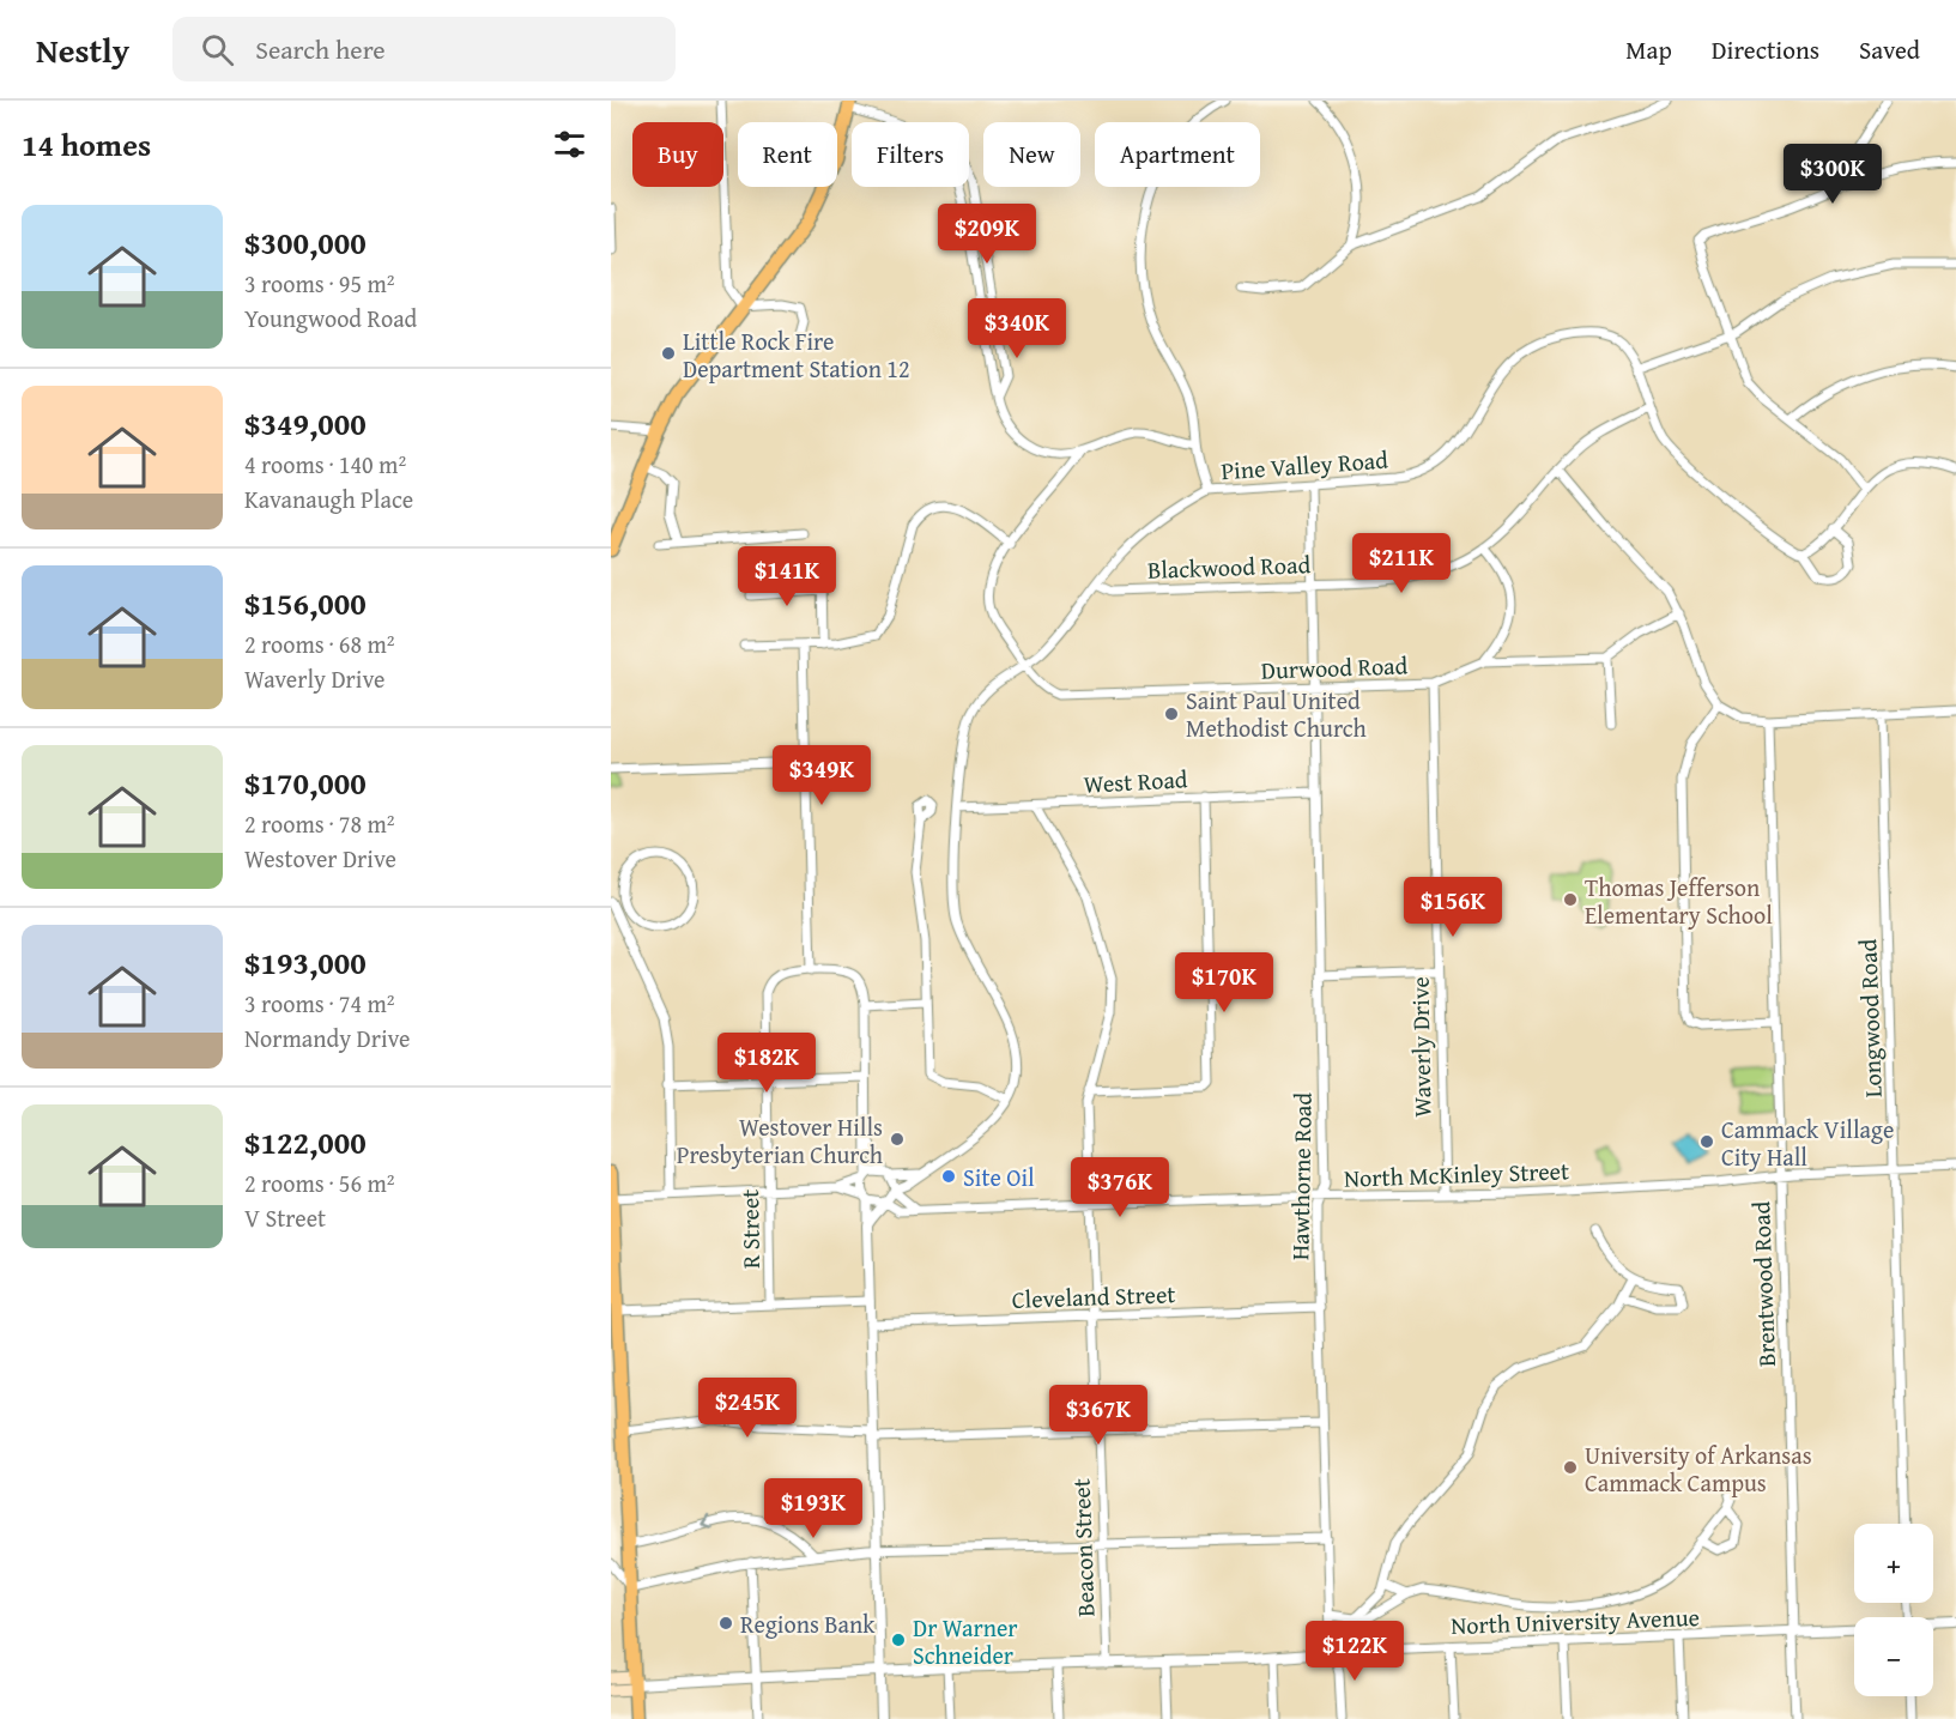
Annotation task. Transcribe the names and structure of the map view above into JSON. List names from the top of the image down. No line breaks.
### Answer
{"streets":{"main road":["North University Avenue"],"street":["Pine Valley Road","Blackwood Road","Durwood Road","West Road","Longwood Road","Waverly Drive","North McKinley Street","Hawthorne Road","R Street","Brentwood Road","Cleveland Street","Beacon Street"]},"crossings":[["Pine Valley Road","Blackwood Road"],["Pine Valley Road","Durwood Road"],["Pine Valley Road","West Road"],["Pine Valley Road","North McKinley Street"],["Pine Valley Road","Hawthorne Road"],["Blackwood Road","Hawthorne Road"],["Durwood Road","Waverly Drive"],["Durwood Road","Hawthorne Road"],["West Road","Hawthorne Road"],["West Road","Beacon Street"],["Longwood Road","North McKinley Street"],["Waverly Drive","North McKinley Street"],["North McKinley Street","Hawthorne Road"],["North McKinley Street","Brentwood Road"],["North McKinley Street","Beacon Street"],["Hawthorne Road","Cleveland Street"],["Hawthorne Road","North University Avenue"],["Brentwood Road","North University Avenue"],["Cleveland Street","Beacon Street"],["Beacon Street","North University Avenue"]],"places":["Little Rock Fire Department Station 12","Saint Paul United Methodist Church","Thomas Jefferson Elementary School","Westover Hills Presbyterian Church","Cammack Village City Hall","Site Oil","University of Arkansas Cammack Campus","Regions Bank","Dr Warner Schneider"],"page":{"header":"Nestly","search":"Search here","nav":["Map","Directions","Saved"],"heading":"14 homes","chip":["Buy","Rent","Filters","New","Apartment"],"price":["$300K","$209K","$340K","$211K","$141K","$349K","$156K","$170K","$182K","$376K","$245K","$367K","$193K","$122K"],"list":[{"name":"$300,000","note":"3 rooms · 95 m² · Youngwood Road"},{"name":"$349,000","note":"4 rooms · 140 m² · Kavanaugh Place"},{"name":"$156,000","note":"2 rooms · 68 m² · Waverly Drive"},{"name":"$170,000","note":"2 rooms · 78 m² · Westover Drive"},{"name":"$193,000","note":"3 rooms · 74 m² · Normandy Drive"},{"name":"$122,000","note":"2 rooms · 56 m² · V Street"}],"map_buttons":["+","−"]}}
